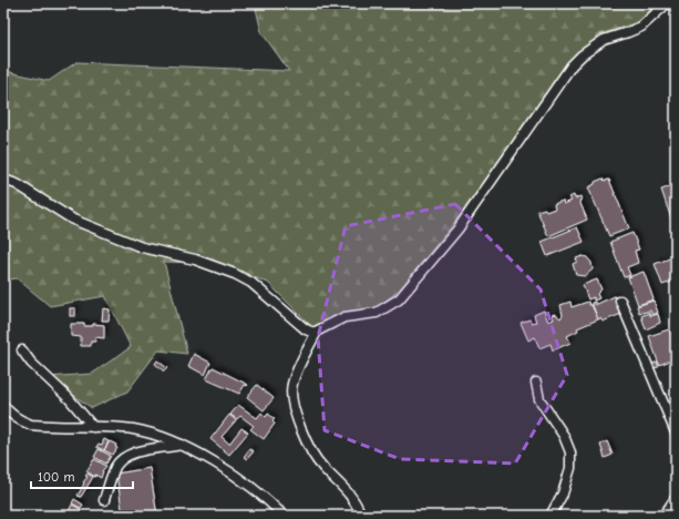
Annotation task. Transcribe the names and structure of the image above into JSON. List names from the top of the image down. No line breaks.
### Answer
{"scale_bar":"100 m"}
